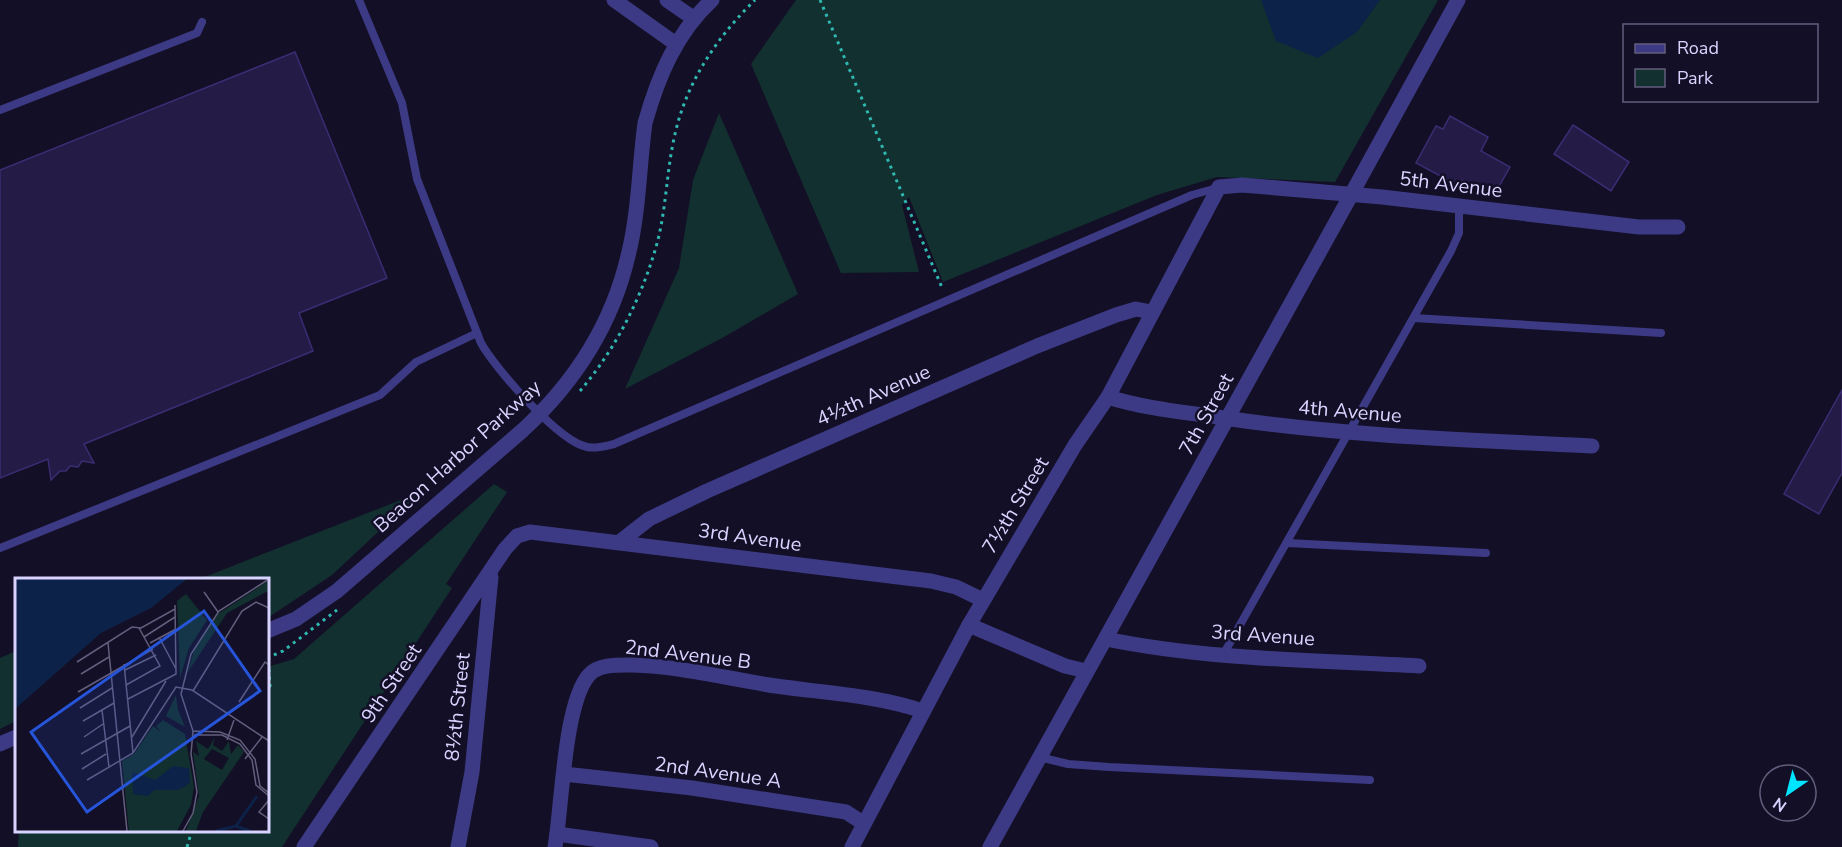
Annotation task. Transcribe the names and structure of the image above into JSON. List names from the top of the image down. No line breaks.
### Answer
{"streets":{"street":["5th Avenue","4½th Avenue","4th Avenue","7th Street","Beacon Harbor Parkway","7½th Street","3rd Avenue","2nd Avenue B","9th Street","8½th Street","2nd Avenue A"]},"crossings":[["5th Avenue","7th Street"],["5th Avenue","7½th Street"],["4½th Avenue","7½th Street"],["4½th Avenue","3rd Avenue"],["4th Avenue","7th Street"],["4th Avenue","7½th Street"],["7th Street","3rd Avenue"],["7½th Street","3rd Avenue"],["7½th Street","2nd Avenue B"],["7½th Street","2nd Avenue A"],["3rd Avenue","9th Street"],["2nd Avenue B","2nd Avenue A"],["9th Street","8½th Street"]],"legend":["Road","Park"],"north":"bottom left"}
